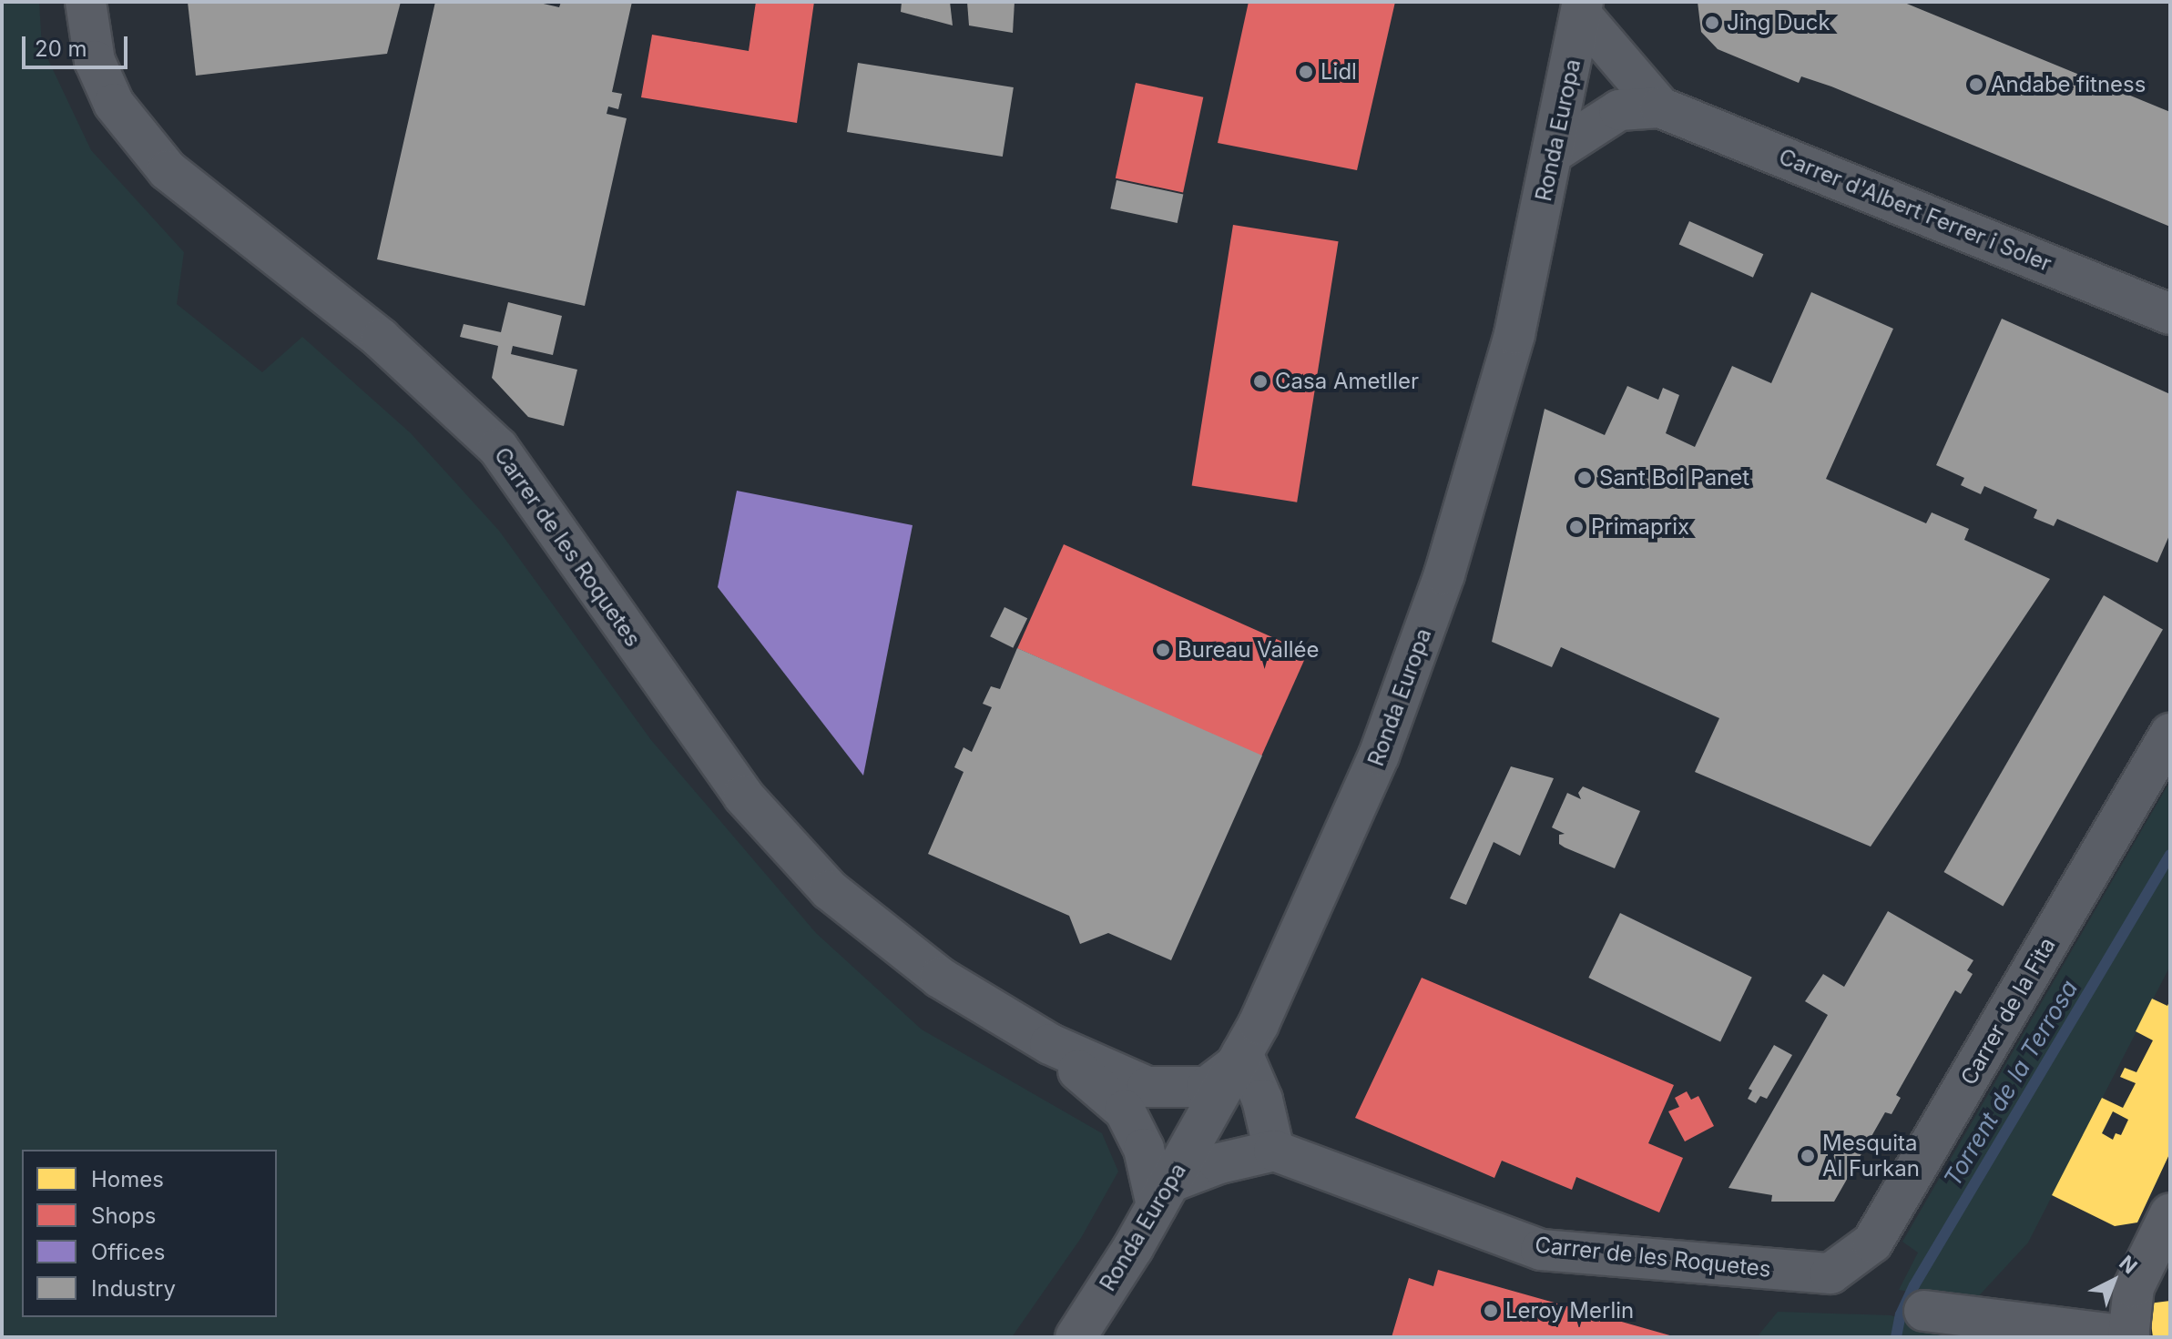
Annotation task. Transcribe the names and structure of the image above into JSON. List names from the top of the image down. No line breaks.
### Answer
{"streets":{"street":["Ronda Europa","Carrer d'Albert Ferrer i Soler","Carrer de les Roquetes","Carrer de la Fita"]},"crossings":[["Ronda Europa","Carrer d'Albert Ferrer i Soler"],["Carrer de les Roquetes","Carrer de la Fita"]],"water":["Torrent de la Terrosa"],"places":["Jing Duck","Lidl","Andabe fitness","Casa Ametller","Sant Boi Panet","Primaprix","Bureau Vallée","Mesquita Al Furkan","Leroy Merlin"],"legend":["Homes","Shops","Offices","Industry"],"scale_bar":"20 m","north":"top right"}
